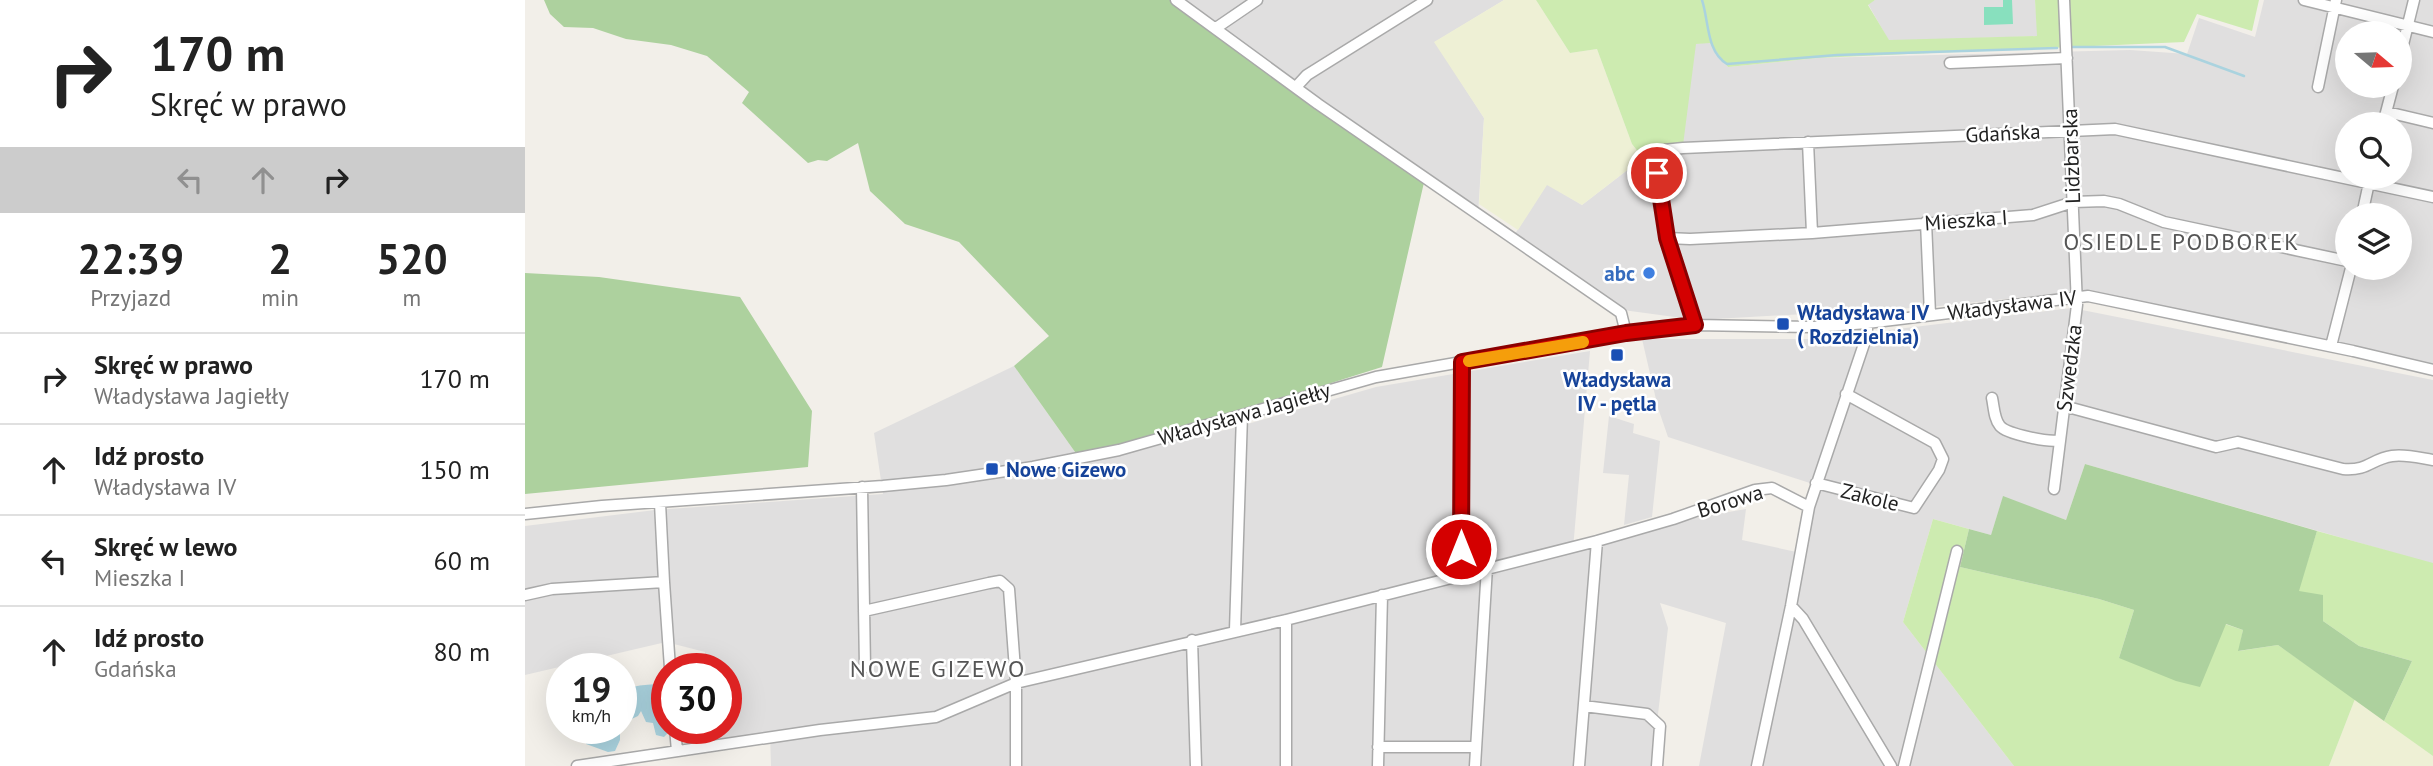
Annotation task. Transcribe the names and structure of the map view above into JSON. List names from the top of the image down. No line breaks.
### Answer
{"streets":{"street":["Gdańska","Lidzbarska","Mieszka I","Władysława IV","Szwedzka","Władysława Jagiełły","Zakole","Borowa"]},"crossings":[["Gdańska","Lidzbarska"],["Gdańska","Mieszka I"],["Lidzbarska","Mieszka I"],["Lidzbarska","Władysława IV"],["Lidzbarska","Szwedzka"],["Władysława IV","Szwedzka"],["Władysława IV","Władysława Jagiełły"]],"districts":["OSIEDLE PODBOREK","NOWE GIZEWO"],"places":{"other":["abc"],"transit":["Władysława IV ( Rozdzielnia)","Władysława IV - pętla","Nowe Gizewo"]},"north":"right","page":{"turn":["170 m","Skręć w prawo"],"eta":["22:39","Przyjazd","2","min","520","m"],"list":[{"name":"Skręć w prawo","note":"Władysława Jagiełły","value":"170 m"},{"name":"Idź prosto","note":"Władysława IV","value":"150 m"},{"name":"Skręć w lewo","note":"Mieszka I","value":"60 m"},{"name":"Idź prosto","note":"Gdańska","value":"80 m"}],"speed":"19 km/h","limit":"30"}}
